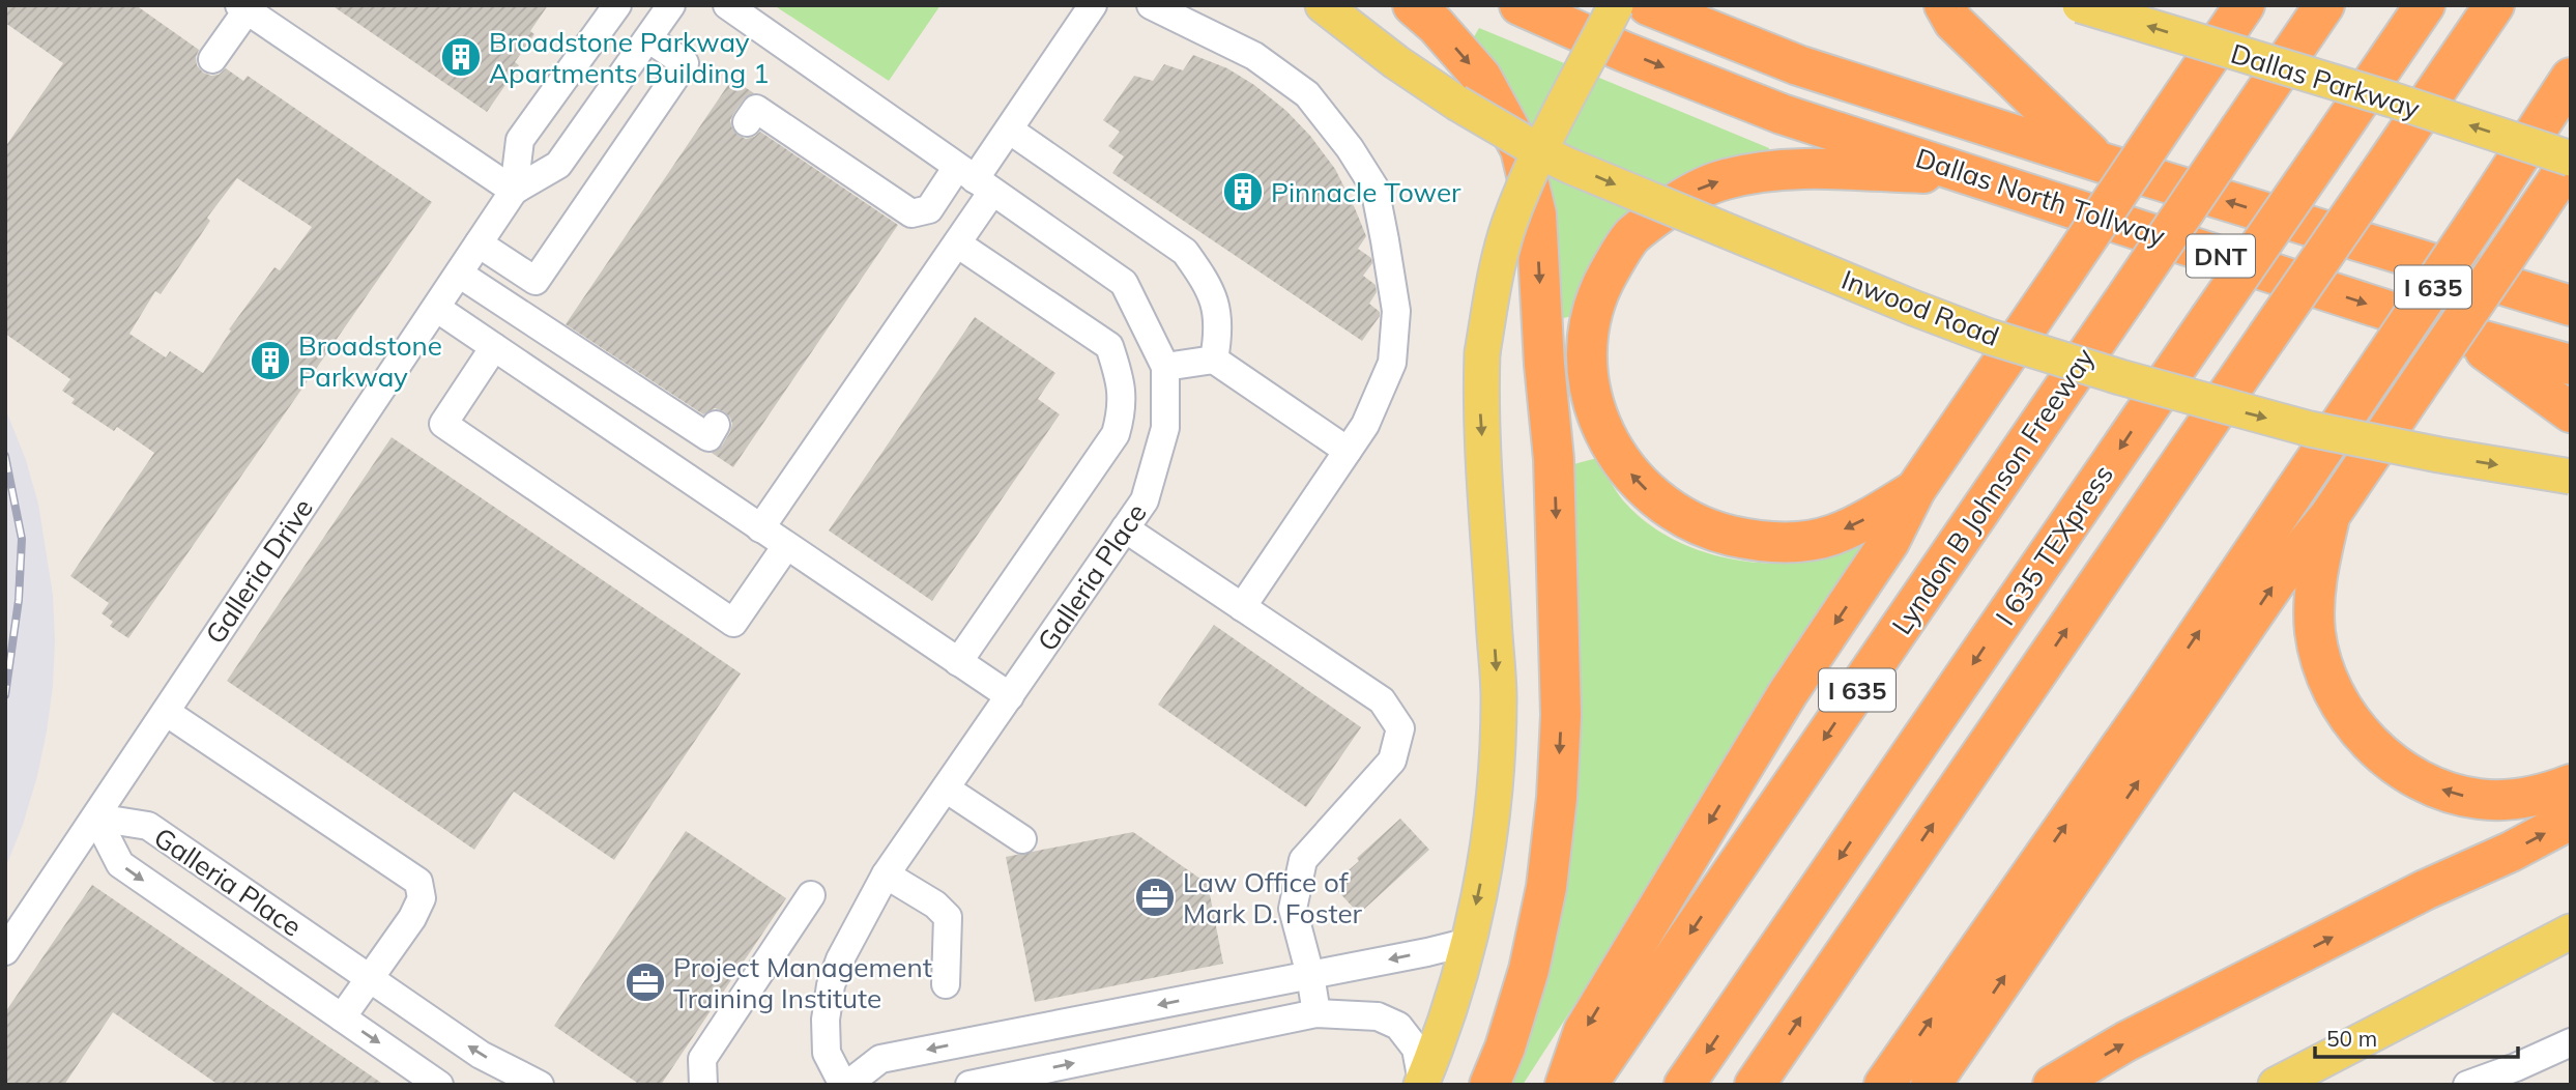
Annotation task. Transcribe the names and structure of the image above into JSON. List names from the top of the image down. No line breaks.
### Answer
{"streets":{"highway":["Dallas North Tollway","DNT","I 635","Lyndon B Johnson Freeway","I 635 TEXpress"],"main road":["Dallas Parkway","Inwood Road"],"street":["Galleria Drive","Galleria Place"]},"crossings":[["Galleria Drive","Galleria Place"]],"one_way":["Dallas Parkway","Inwood Road"],"places":{"building":["Broadstone Parkway Apartments Building 1","Pinnacle Tower","Broadstone Parkway"],"office":["Law Office of Mark D. Foster","Project Management Training Institute"]},"scale_bar":"50 m"}
